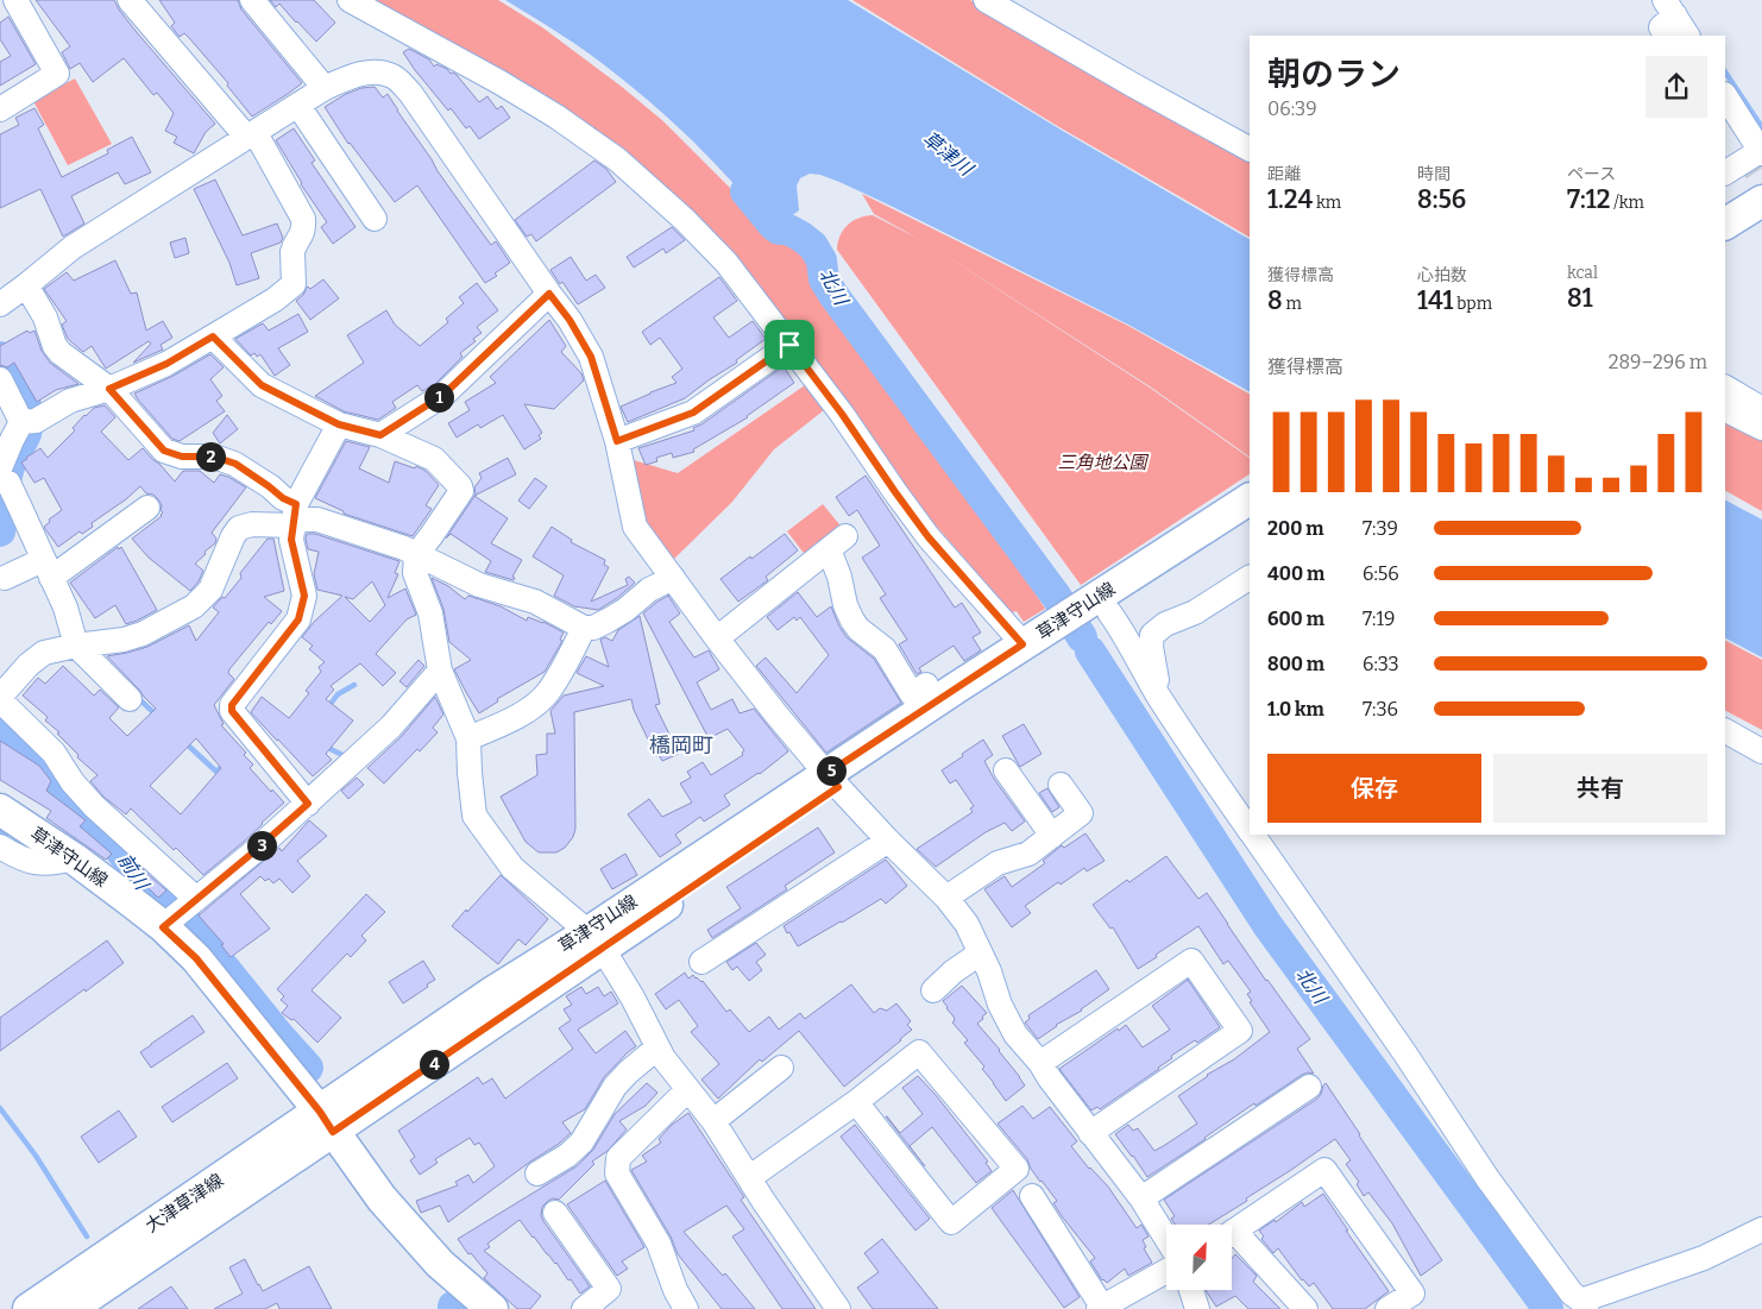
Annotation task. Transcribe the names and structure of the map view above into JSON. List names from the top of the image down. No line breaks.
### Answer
{"streets":{"main road":["草津守山線","大津草津線"]},"crossings":[["草津守山線","大津草津線"]],"districts":["橋岡町"],"water":["草津川","北川","前川"],"parks":["三角地公園"],"north":"top right","page":{"heading":["朝のラン","06:39"],"stats":[["距離","1.24 km"],["時間","8:56"],["ペース","7:12 /km"],["獲得標高","8 m"],["心拍数","141 bpm"],["kcal","81"]],"chart":["獲得標高","289–296 m"],"pins":["1","2","5","3","4"],"list":[{"name":"200 m","note":"7:39"},{"name":"400 m","note":"6:56"},{"name":"600 m","note":"7:19"},{"name":"800 m","note":"6:33"},{"name":"1.0 km","note":"7:36"}],"buttons":["保存","共有"]}}
